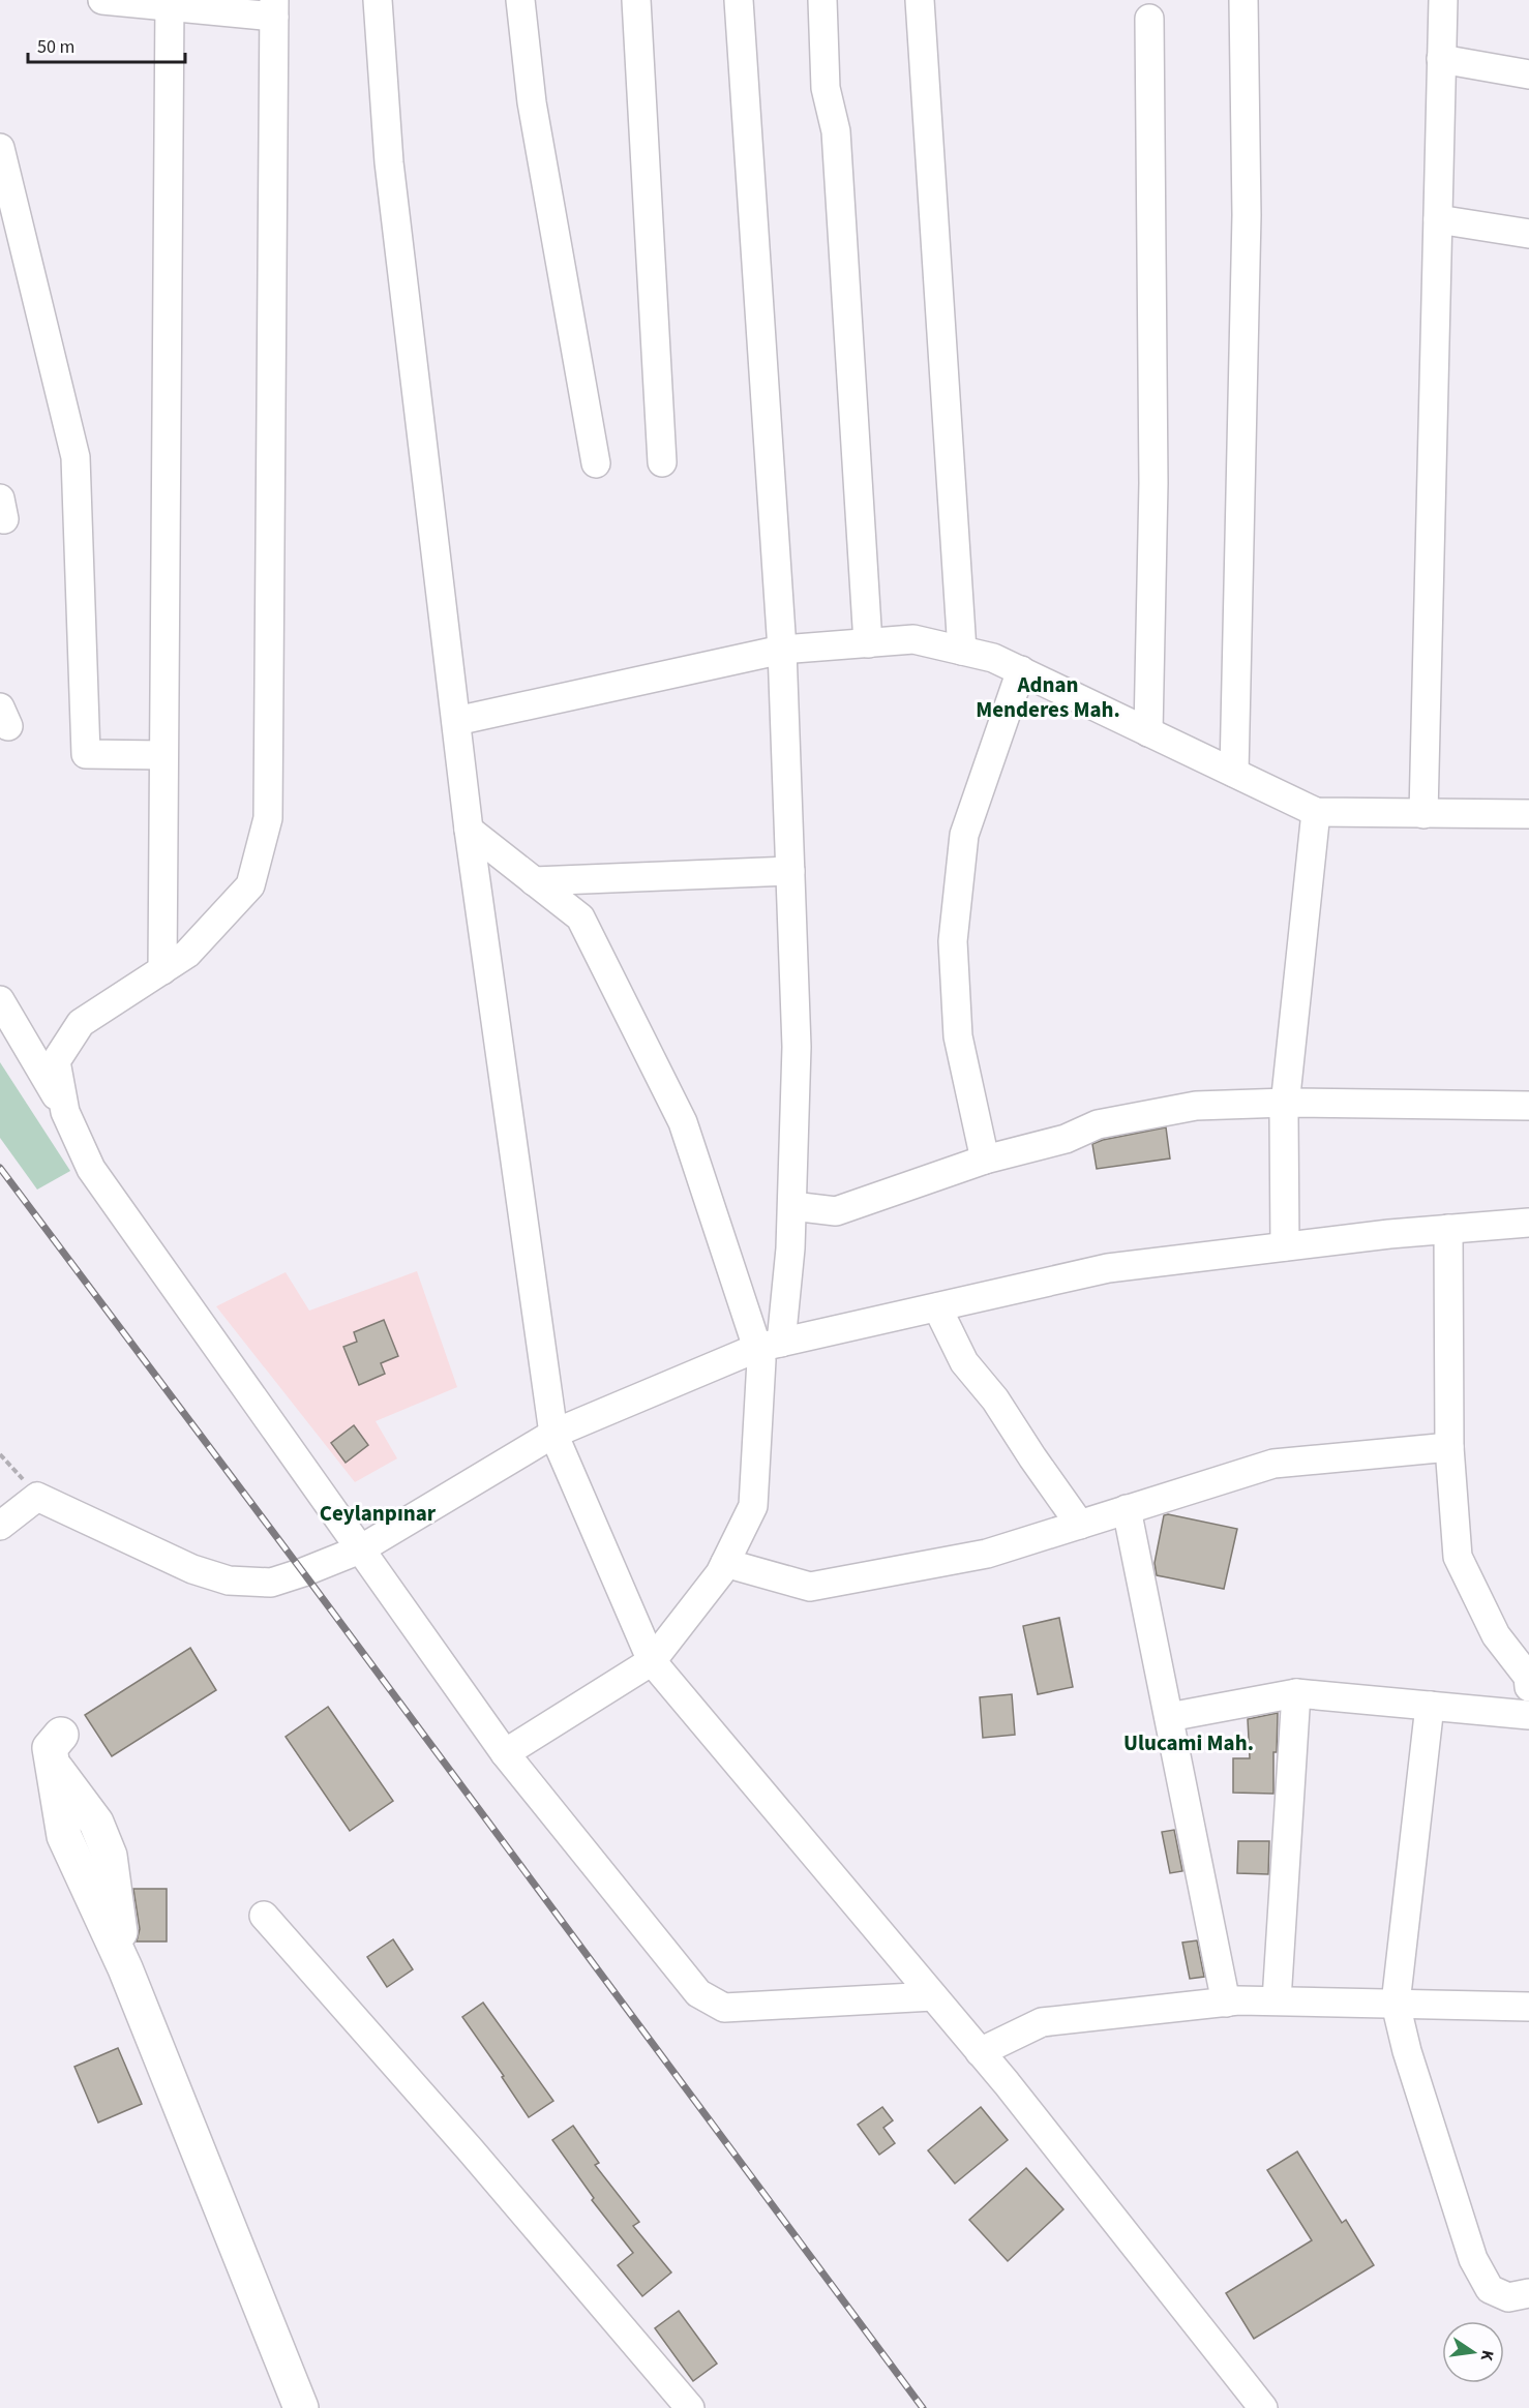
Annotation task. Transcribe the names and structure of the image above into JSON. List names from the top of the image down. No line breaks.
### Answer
{"districts":["Adnan Menderes Mah.","Ceylanpınar","Ulucami Mah."],"scale_bar":"50 m","north":"right"}
